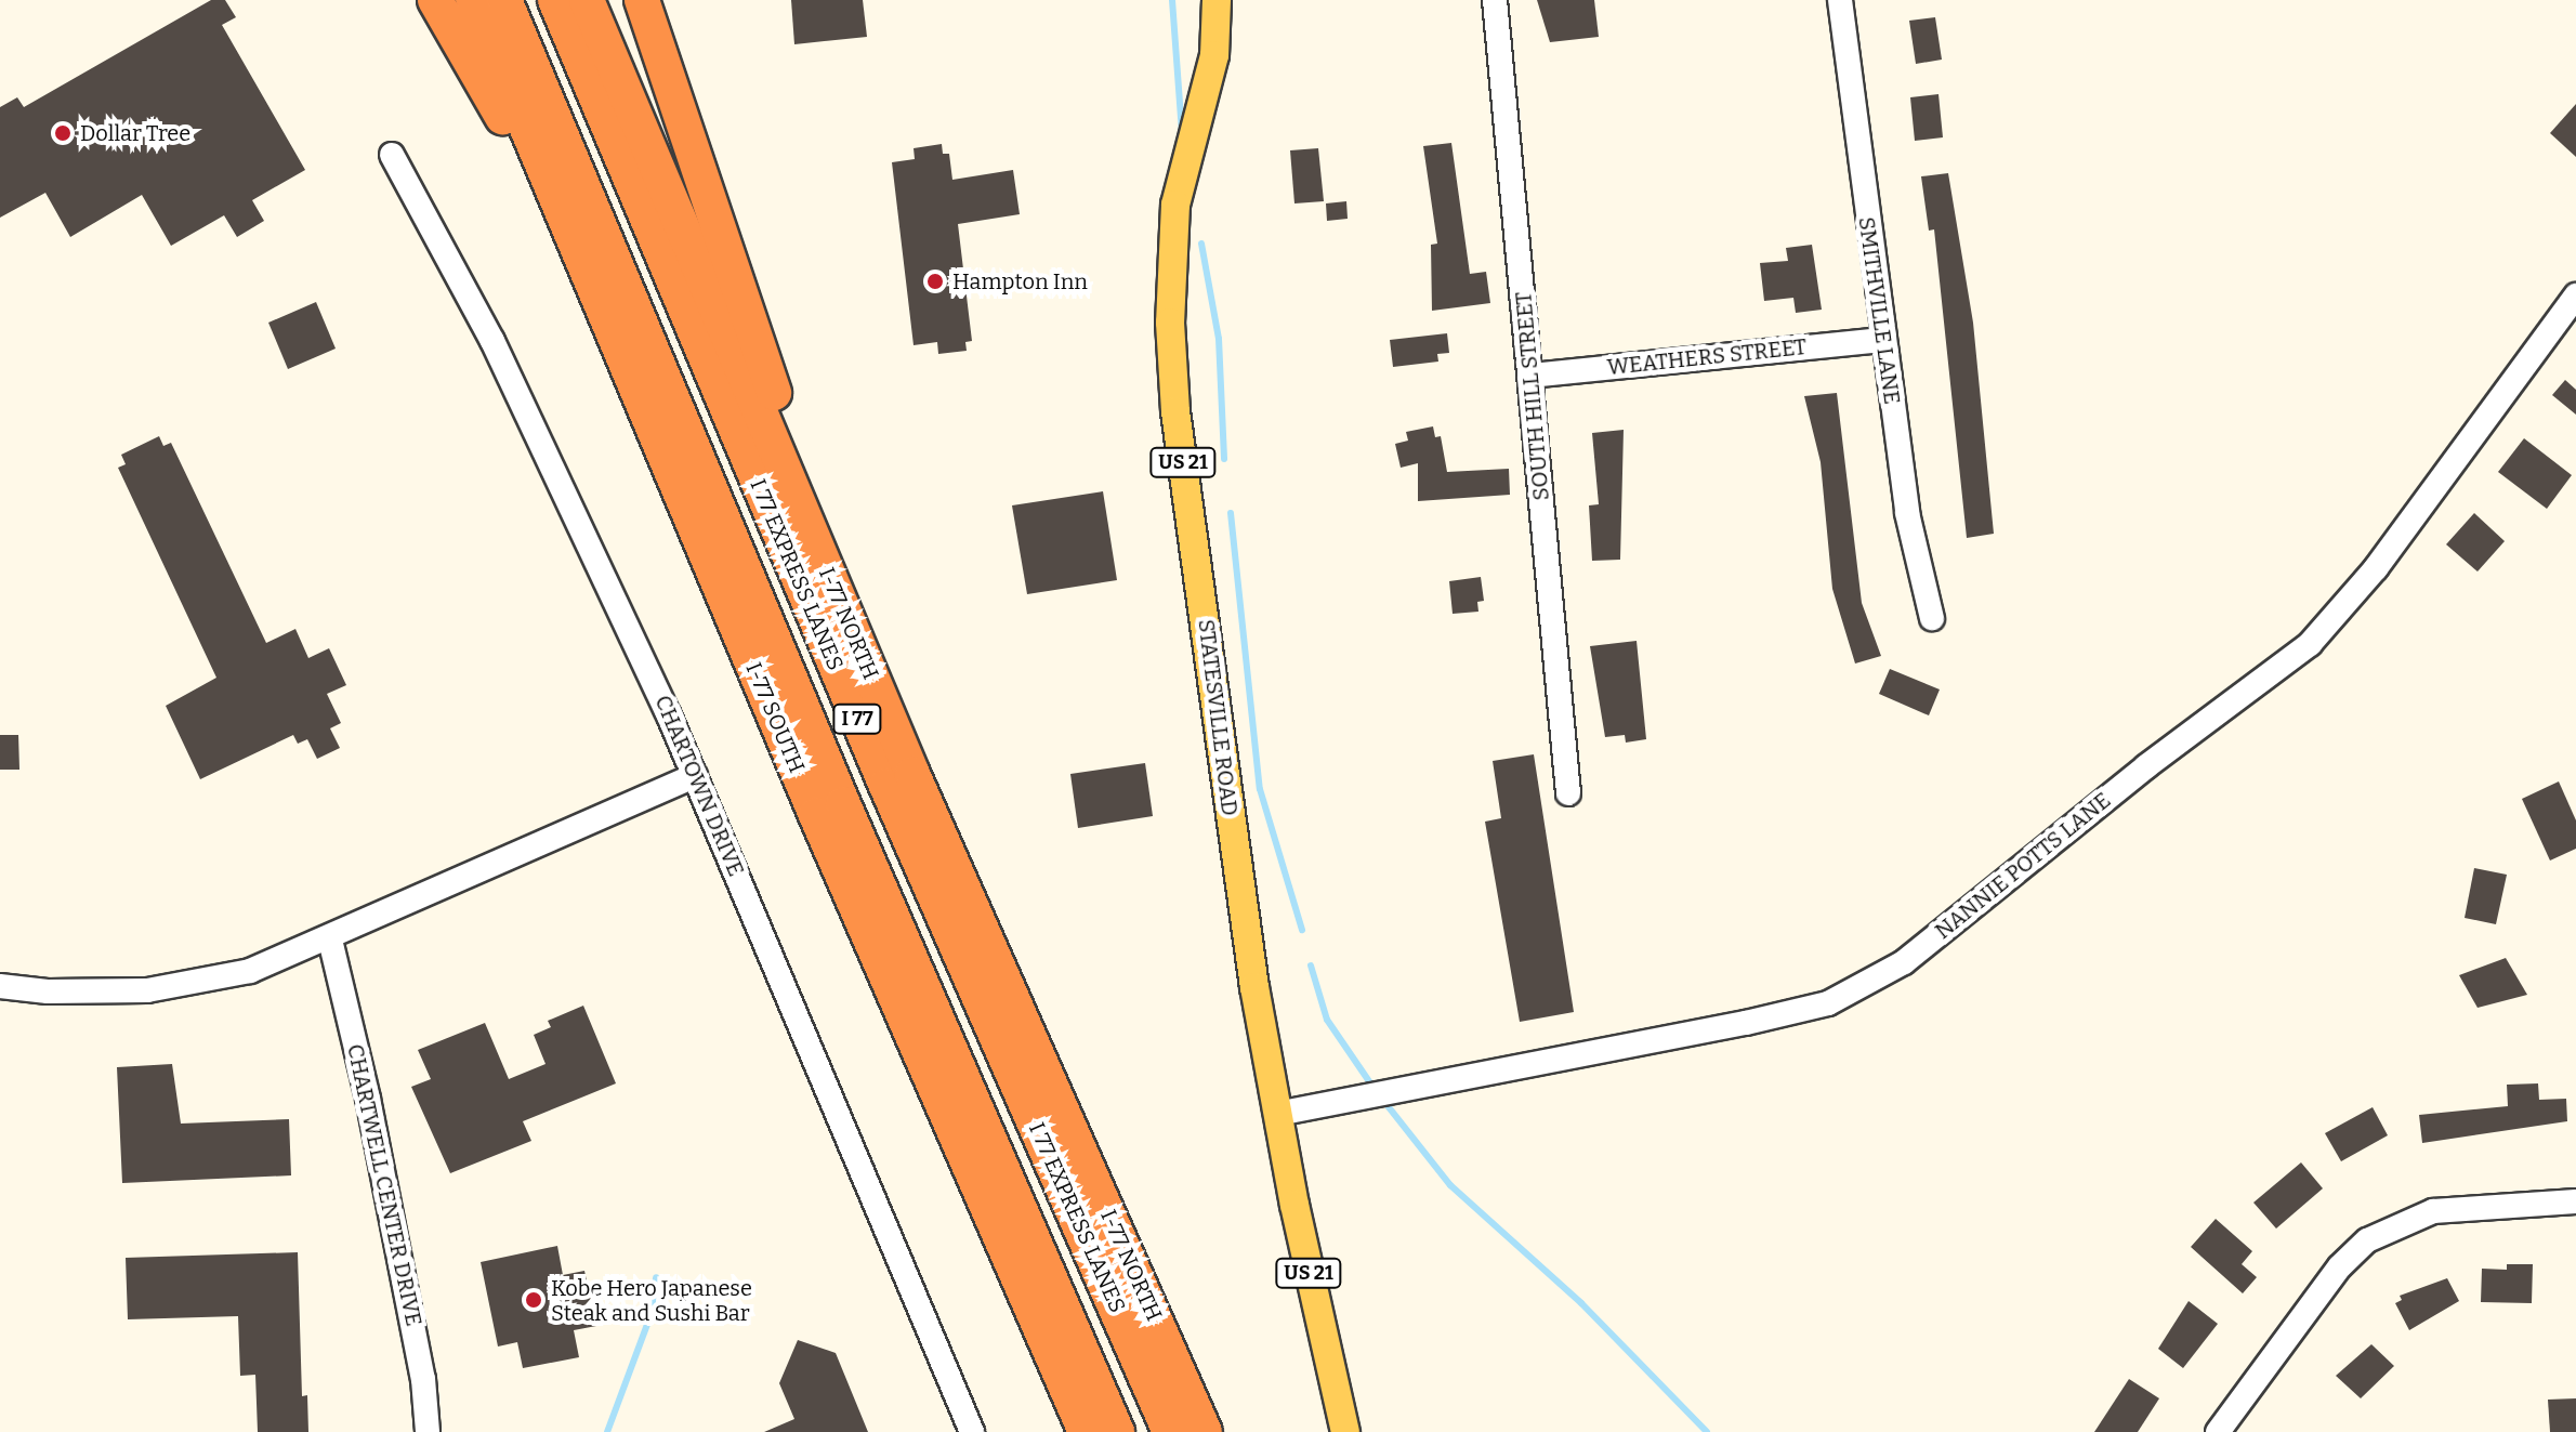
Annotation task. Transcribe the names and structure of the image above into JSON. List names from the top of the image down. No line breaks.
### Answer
{"streets":{"highway":["I 77 EXPRESS LANES","I-77 NORTH","I-77 SOUTH","I 77"],"main road":["US 21","STATESVILLE ROAD"],"street":["SMITHVILLE LANE","WEATHERS STREET","SOUTH HILL STREET","CHARTOWN DRIVE","NANNIE POTTS LANE","CHARTWELL CENTER DRIVE"]},"crossings":[["SMITHVILLE LANE","WEATHERS STREET"],["WEATHERS STREET","SOUTH HILL STREET"],["STATESVILLE ROAD","NANNIE POTTS LANE"]],"places":["Dollar Tree","Hampton Inn","Kobe Hero Japanese Steak and Sushi Bar"]}
